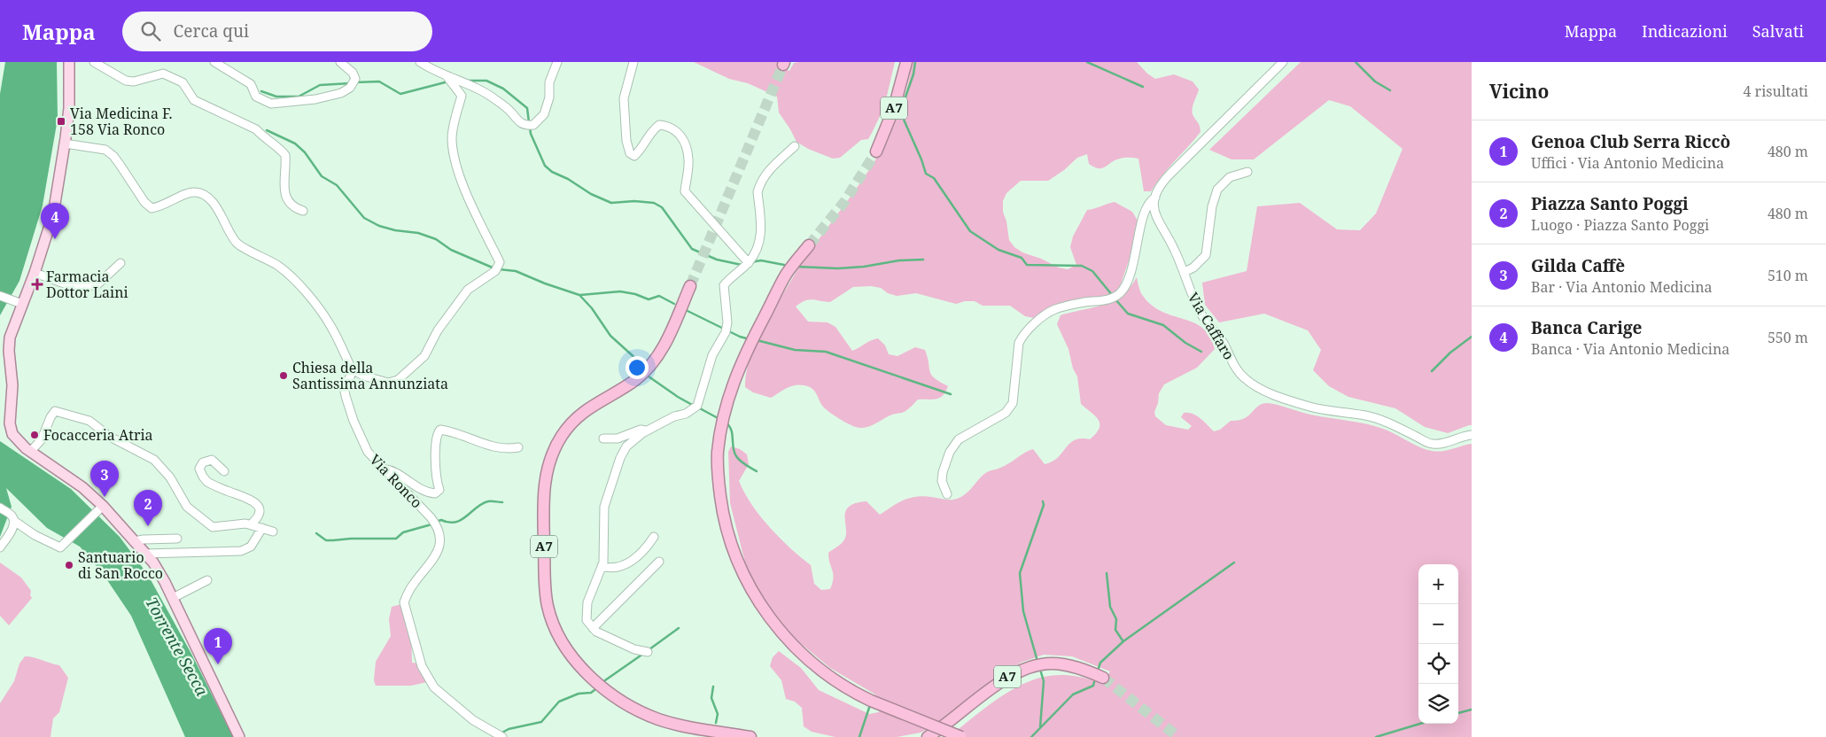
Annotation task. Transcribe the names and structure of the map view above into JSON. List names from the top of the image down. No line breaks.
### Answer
{"streets":{"highway":["A7"],"street":["Via Caffaro","Via Ronco"]},"water":["Torrente Secca"],"places":{"transit":["Via Medicina F. 158 Via Ronco"],"health":["Farmacia Dottor Laini"],"other":["Chiesa della Santissima Annunziata","Focacceria Atria","Santuario di San Rocco"]},"page":{"header":"Mappa","search":"Cerca qui","nav":["Mappa","Indicazioni","Salvati"],"heading":["Vicino","4 risultati"],"list":[{"mark":"1","name":"Genoa Club Serra Riccò","note":"Uffici · Via Antonio Medicina","value":"480 m"},{"mark":"2","name":"Piazza Santo Poggi","note":"Luogo · Piazza Santo Poggi","value":"480 m"},{"mark":"3","name":"Gilda Caffè","note":"Bar · Via Antonio Medicina","value":"510 m"},{"mark":"4","name":"Banca Carige","note":"Banca · Via Antonio Medicina","value":"550 m"}],"pins":["4","3","2","1"],"map_buttons":["+","−"]}}
